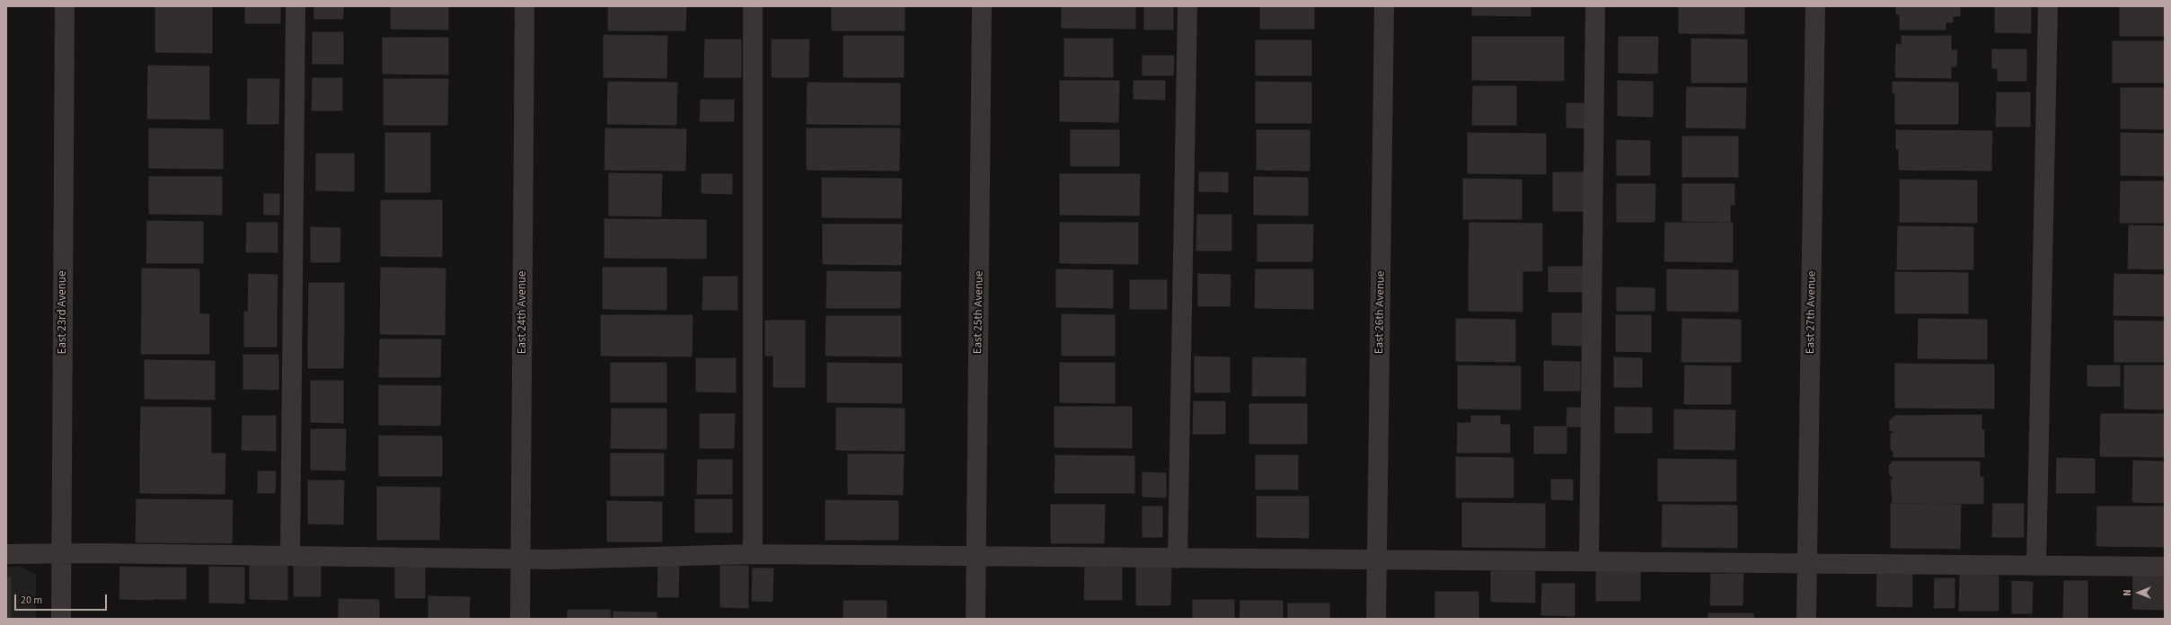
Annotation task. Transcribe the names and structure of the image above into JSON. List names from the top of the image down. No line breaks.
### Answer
{"streets":{"street":["East 23rd Avenue","East 24th Avenue","East 25th Avenue","East 26th Avenue","East 27th Avenue"]},"scale_bar":"20 m","north":"left"}
